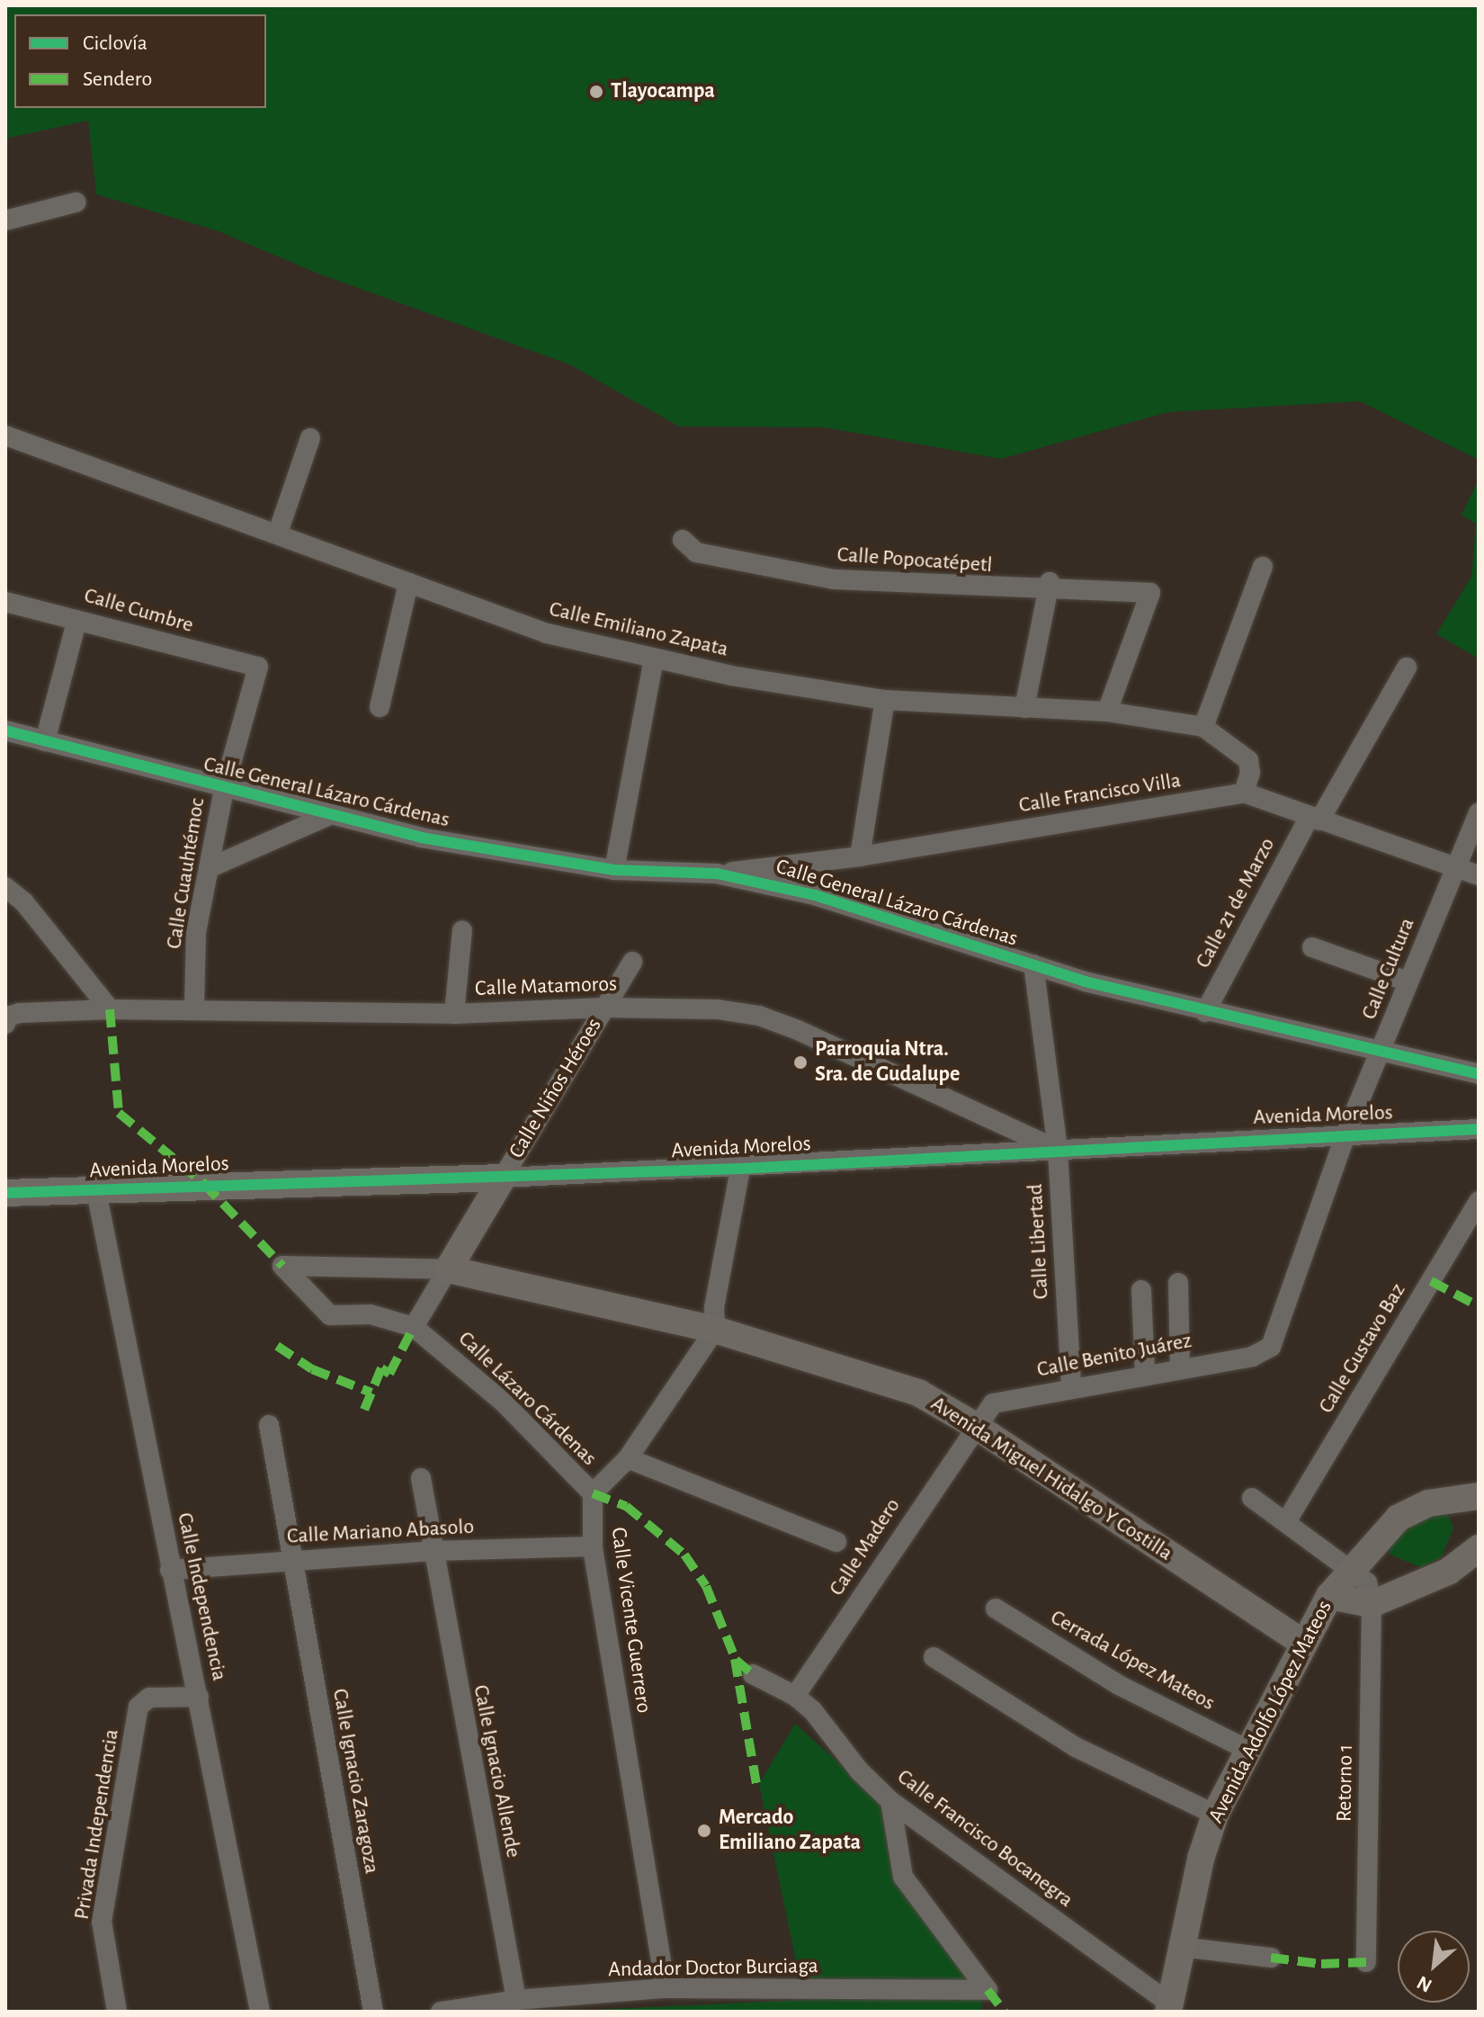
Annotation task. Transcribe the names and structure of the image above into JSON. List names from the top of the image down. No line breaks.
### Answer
{"streets":{"street":["Calle Popocatépetl","Calle Cumbre","Calle Emiliano Zapata","Calle General Lázaro Cárdenas","Calle Francisco Villa","Calle Cuauhtémoc","Calle 21 de Marzo","Calle Cultura","Calle Matamoros","Calle Niños Héroes","Avenida Morelos","Calle Libertad","Calle Gustavo Baz","Calle Benito Juárez","Calle Lázaro Cárdenas","Avenida Miguel Hidalgo Y Costilla","Calle Mariano Abasolo","Calle Madero","Calle Independencia","Calle Vicente Guerrero","Cerrada López Mateos","Avenida Adolfo López Mateos","Calle Ignacio Allende","Calle Ignacio Zaragoza","Retorno 1","Privada Independencia","Calle Francisco Bocanegra","Andador Doctor Burciaga"]},"crossings":[["Calle Popocatépetl","Calle Emiliano Zapata"],["Calle Cumbre","Calle Cuauhtémoc"],["Calle Emiliano Zapata","Calle Francisco Villa"],["Calle General Lázaro Cárdenas","Calle Francisco Villa"],["Calle General Lázaro Cárdenas","Calle Cuauhtémoc"],["Calle General Lázaro Cárdenas","Calle 21 de Marzo"],["Calle General Lázaro Cárdenas","Calle Cultura"],["Calle General Lázaro Cárdenas","Calle Libertad"],["Calle Francisco Villa","Calle 21 de Marzo"],["Calle Francisco Villa","Calle Cultura"],["Calle Cuauhtémoc","Calle Matamoros"],["Calle Cultura","Avenida Morelos"],["Calle Cultura","Calle Benito Juárez"],["Calle Matamoros","Calle Niños Héroes"],["Calle Matamoros","Avenida Morelos"],["Calle Matamoros","Calle Libertad"],["Calle Niños Héroes","Avenida Morelos"],["Calle Niños Héroes","Calle Lázaro Cárdenas"],["Calle Niños Héroes","Avenida Miguel Hidalgo Y Costilla"],["Avenida Morelos","Calle Libertad"],["Avenida Morelos","Calle Independencia"],["Calle Libertad","Calle Benito Juárez"],["Calle Benito Juárez","Avenida Miguel Hidalgo Y Costilla"],["Calle Benito Juárez","Calle Madero"],["Calle Lázaro Cárdenas","Avenida Miguel Hidalgo Y Costilla"],["Calle Lázaro Cárdenas","Calle Vicente Guerrero"],["Avenida Miguel Hidalgo Y Costilla","Calle Madero"],["Avenida Miguel Hidalgo Y Costilla","Avenida Adolfo López Mateos"],["Calle Mariano Abasolo","Calle Independencia"],["Calle Mariano Abasolo","Calle Vicente Guerrero"],["Calle Mariano Abasolo","Calle Ignacio Allende"],["Calle Mariano Abasolo","Calle Ignacio Zaragoza"],["Calle Madero","Calle Francisco Bocanegra"],["Calle Independencia","Privada Independencia"],["Calle Vicente Guerrero","Andador Doctor Burciaga"],["Cerrada López Mateos","Avenida Adolfo López Mateos"],["Avenida Adolfo López Mateos","Calle Francisco Bocanegra"],["Calle Ignacio Allende","Andador Doctor Burciaga"],["Calle Francisco Bocanegra","Andador Doctor Burciaga"]],"places":["Tlayocampa","Parroquia Ntra. Sra. de Gudalupe","Mercado Emiliano Zapata"],"legend":["Ciclovía","Sendero"],"north":"bottom left"}
